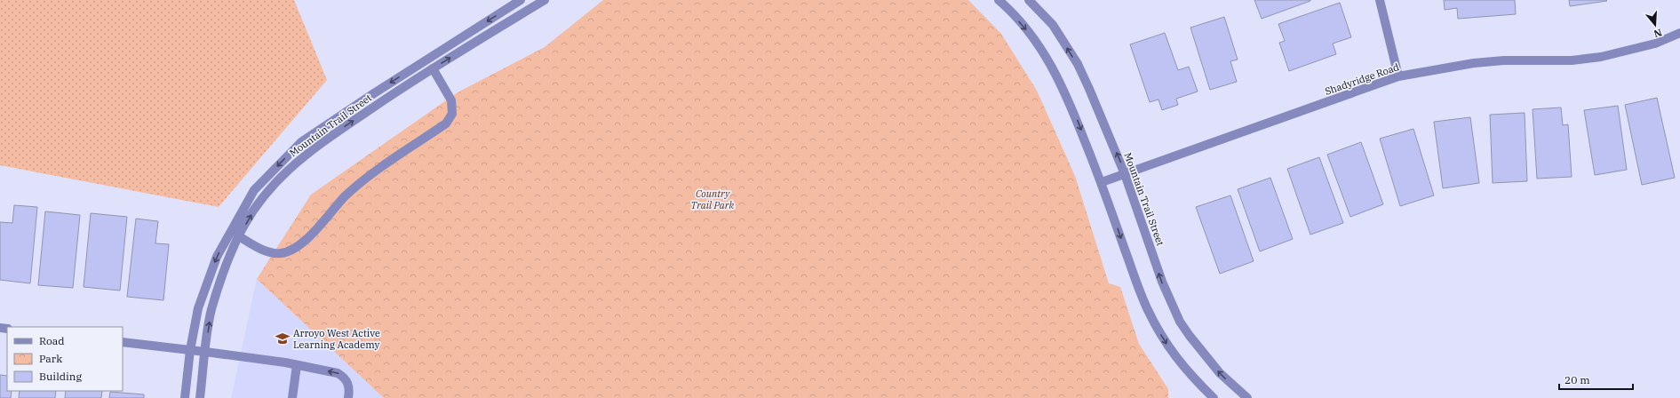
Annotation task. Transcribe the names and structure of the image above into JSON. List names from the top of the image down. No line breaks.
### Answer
{"streets":{"street":["Shadyridge Road","Mountain Trail Street"]},"crossings":[["Shadyridge Road","Mountain Trail Street"]],"parks":["Country Trail Park"],"places":{"school or university":["Arroyo West Active Learning Academy"]},"legend":["Road","Park","Building"],"scale_bar":"20 m","north":"bottom"}
